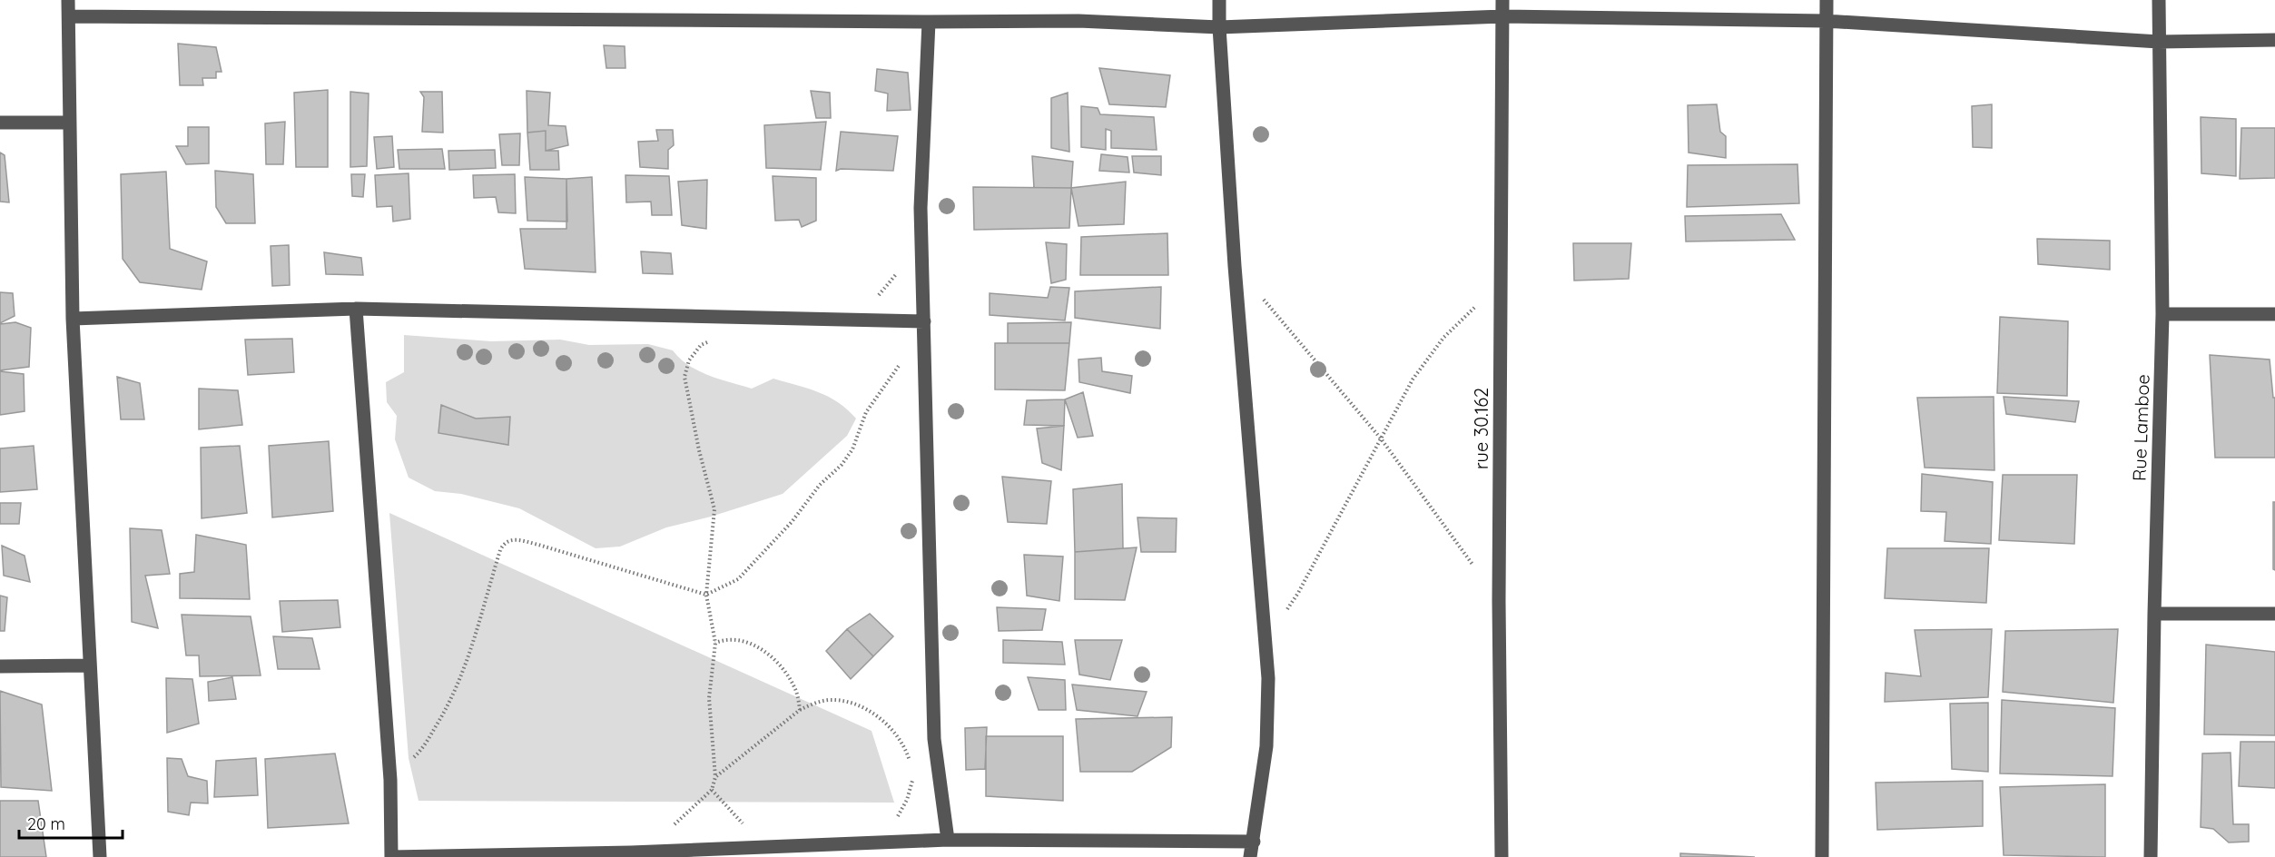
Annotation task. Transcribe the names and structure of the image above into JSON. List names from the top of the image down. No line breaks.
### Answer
{"streets":{"street":["Rue Lamboe","rue 30.162"]},"scale_bar":"20 m"}
